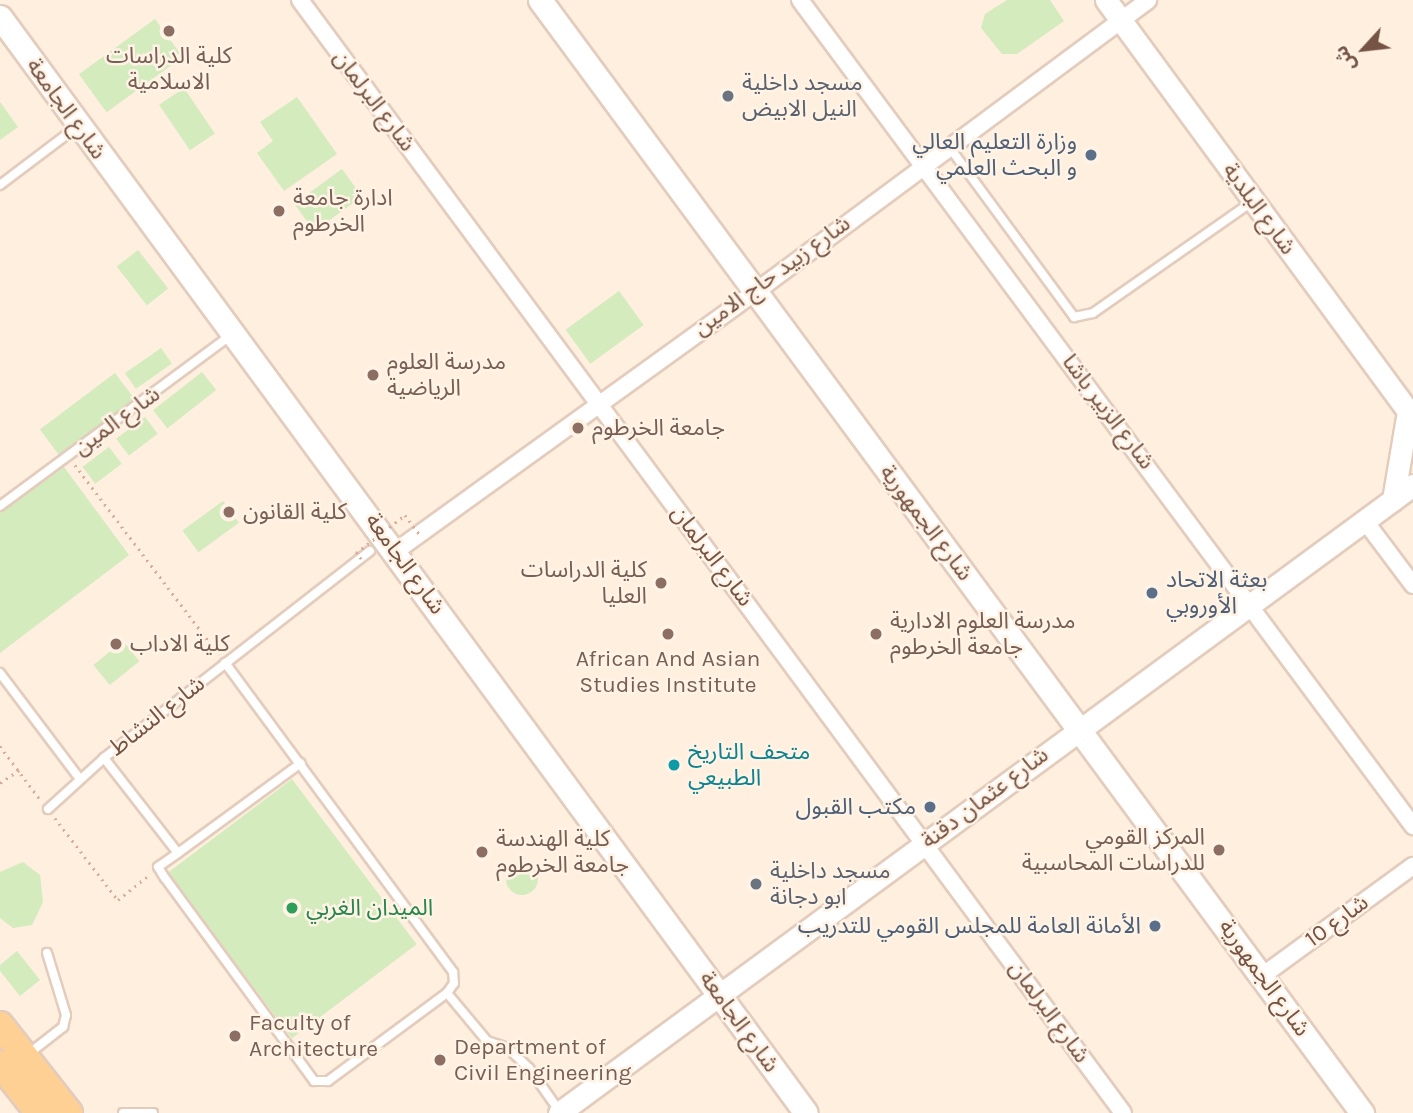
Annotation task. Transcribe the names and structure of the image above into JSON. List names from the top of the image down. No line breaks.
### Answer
{"streets":{"main road":["شارع الجامعة","شارع الجمهورية"],"street":["شارع البرلمان","شارع البلدية","شارع زبيد حاج الامين","شارع الزبير باشا","شارع عثمان دقنة","شارع 10"],"lane":["شارع المين","شارع النشاط"]},"crossings":[["شارع البرلمان","شارع زبيد حاج الامين"],["شارع البرلمان","شارع عثمان دقنة"],["شارع الجامعة","شارع زبيد حاج الامين"],["شارع الجامعة","شارع المين"],["شارع الجامعة","شارع عثمان دقنة"],["شارع البلدية","شارع زبيد حاج الامين"],["شارع زبيد حاج الامين","شارع الزبير باشا"],["شارع زبيد حاج الامين","شارع الجمهورية"],["شارع الزبير باشا","شارع عثمان دقنة"],["شارع الجمهورية","شارع عثمان دقنة"],["شارع الجمهورية","شارع 10"]],"places":["كلية الدراسات الاسلامية","مسجد داخلية النيل الابيض","وزارة التعليم العالي و البحث العلمي","ادارة جامعة الخرطوم","مدرسة العلوم الرياضية","جامعة الخرطوم","كلية القانون","كلية الدراسات العليا","بعثة الاتحاد الأوروبي","African And Asian Studies Institute","مدرسة العلوم الادارية جامعة الخرطوم","كلية الاداب","متحف التاريخ الطبيعي","مكتب القبول","المركز القومي للدراسات المحاسبية","كلية الهندسة جامعة الخرطوم","مسجد داخلية ابو دجانة","الميدان الغربي","الأمانة العامة للمجلس القومي للتدريب","Faculty of Architecture","Department of Civil Engineering"],"north":"bottom left"}
